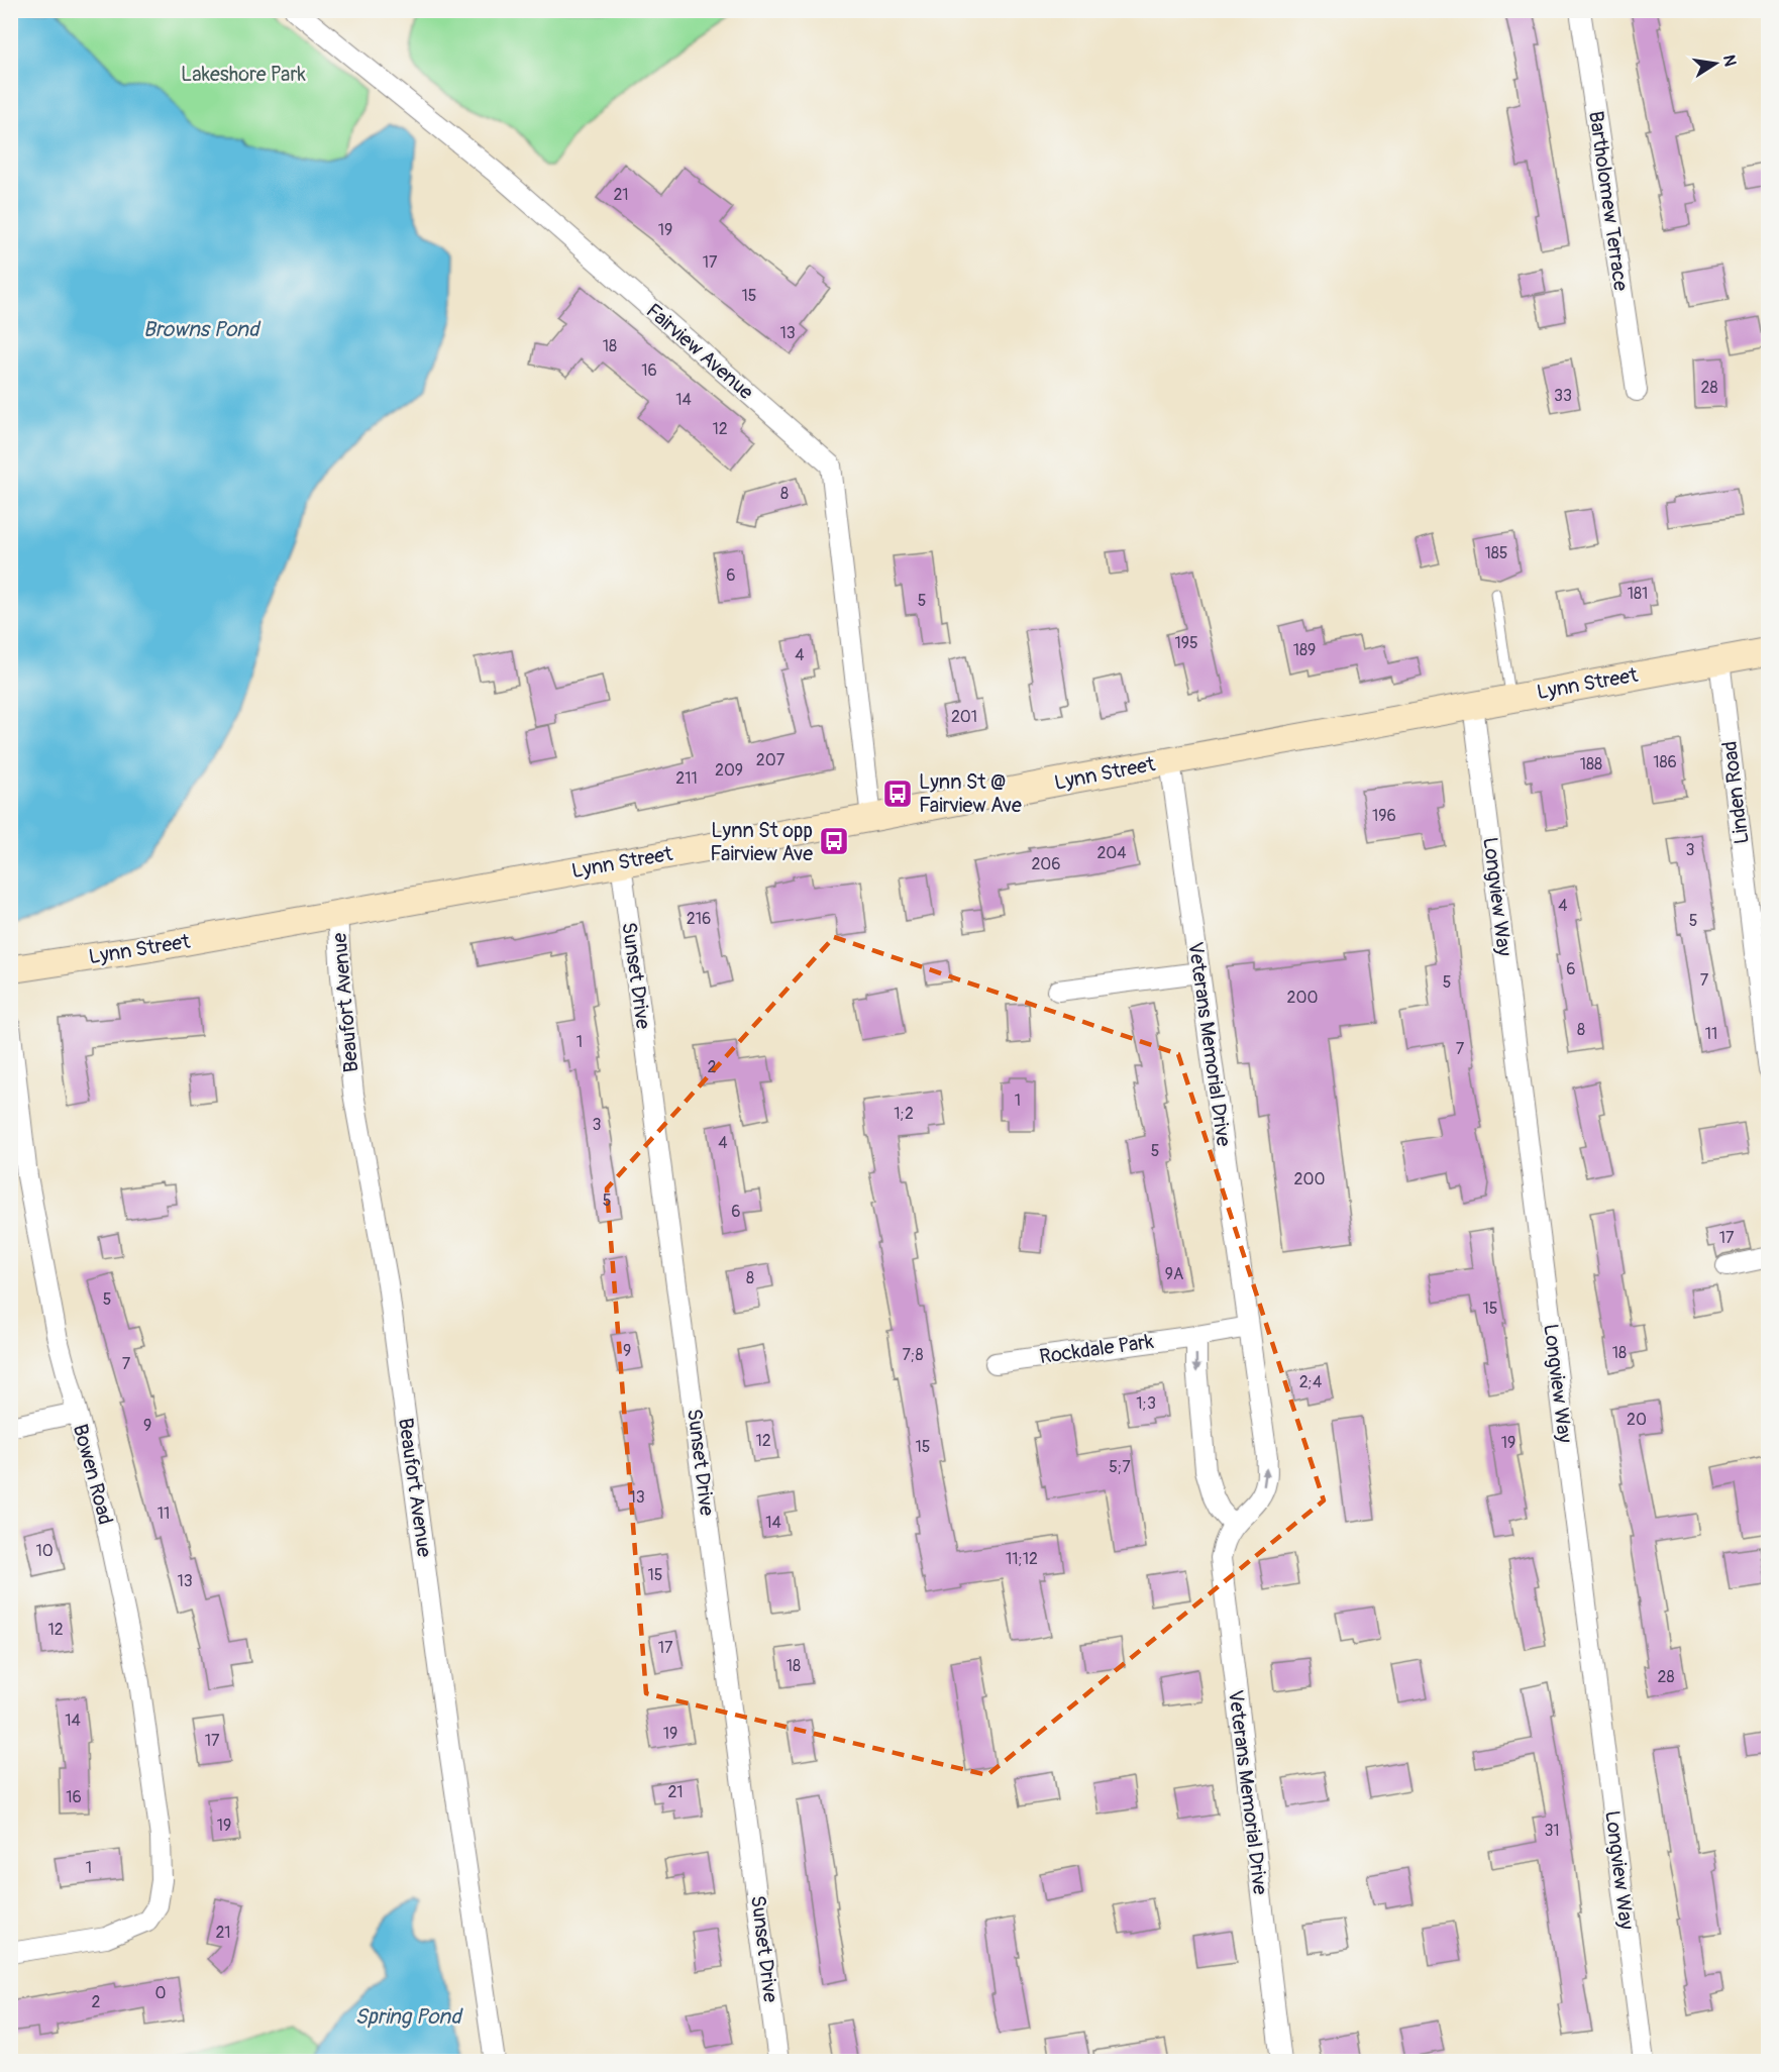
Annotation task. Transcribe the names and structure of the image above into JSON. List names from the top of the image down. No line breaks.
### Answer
{"streets":{"main road":["Lynn Street"],"street":["Bartholomew Terrace","Fairview Avenue","Linden Road","Longview Way","Sunset Drive","Beaufort Avenue","Veterans Memorial Drive","Rockdale Park","Bowen Road"]},"crossings":[["Fairview Avenue","Lynn Street"],["Lynn Street","Linden Road"],["Lynn Street","Longview Way"],["Lynn Street","Sunset Drive"],["Lynn Street","Beaufort Avenue"],["Lynn Street","Veterans Memorial Drive"]],"water":["Browns Pond","Spring Pond"],"parks":["Lakeshore Park"],"places":{"bus stop":["Lynn St @ Fairview Ave","Lynn St opp Fairview Ave"]},"house_numbers":["21","19","17","15","13","18","16","28","33","14","12","8","185","6","181","5","195","189","4","201","207","186","188","209","211","196","3","204","206","4","216","5","6","7","5","200","8","11","1","7","2","1","1;2","3","4","5","200","5","6","17","9A","8","5","15","9","18","7;8","7","2;4","1;3","20","9","12","19","15","5;7","13","11","14","10","11;12","15","13","12","17","18","28","14","19","17","21","16","19","31","1","21","0","2"],"north":"right"}
